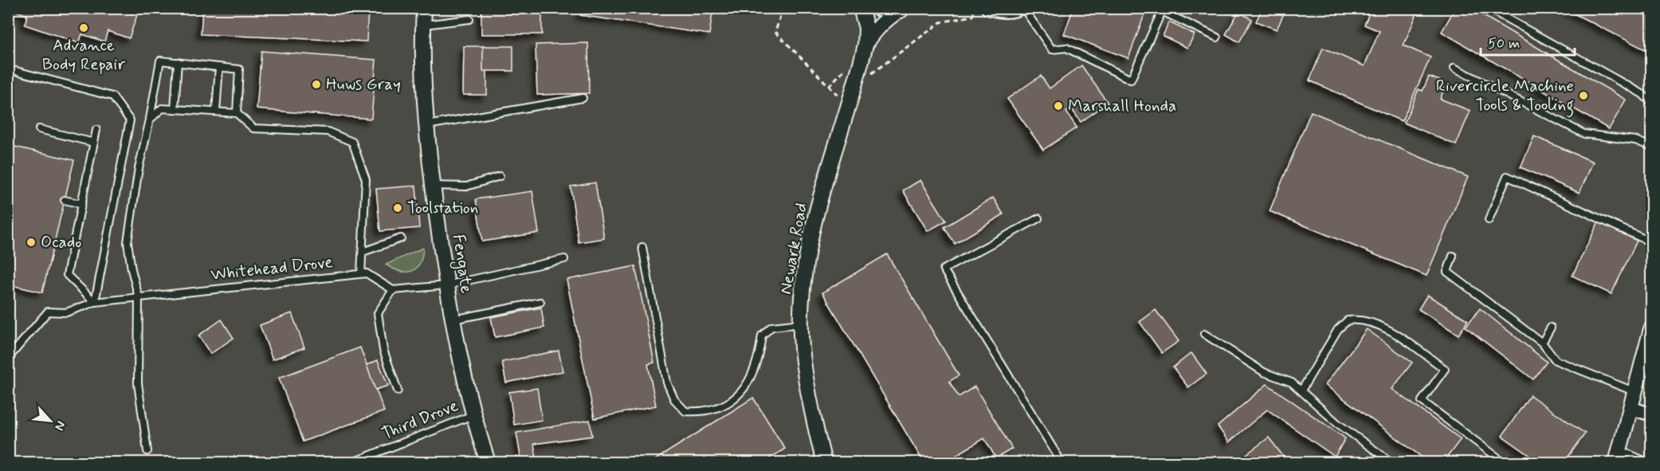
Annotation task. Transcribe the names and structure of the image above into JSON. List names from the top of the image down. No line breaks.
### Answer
{"streets":{"street":["Newark Road","Fengate"],"lane":["Whitehead Drove","Third Drove"]},"crossings":[["Fengate","Third Drove"]],"places":["Advance Body Repair","Huws Gray","Rivercircle Machine Tools & Tooling","Marshall Honda","Toolstation","Ocado"],"scale_bar":"50 m","north":"bottom right"}
